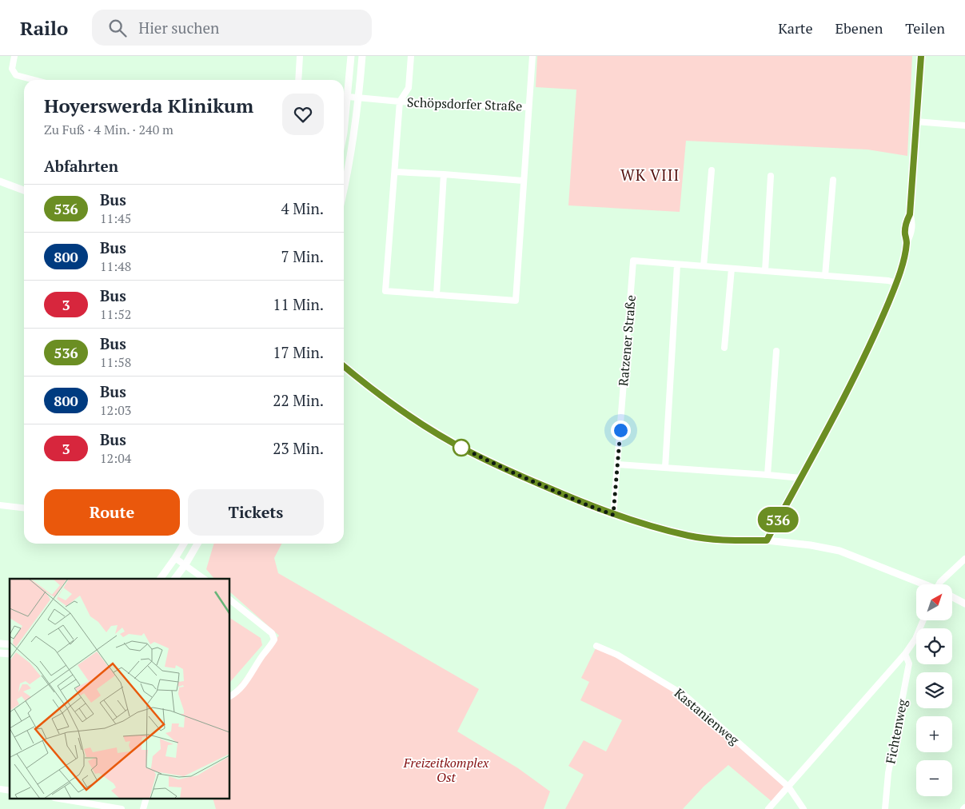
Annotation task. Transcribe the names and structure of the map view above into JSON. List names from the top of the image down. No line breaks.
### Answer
{"streets":{"street":["Schöpsdorfer Straße","Ratzener Straße","Kastanienweg","Fichtenweg"]},"districts":["WK VIII"],"parks":["Freizeitkomplex Ost"],"lines":["bus line 536"],"north":"top right","page":{"header":"Railo","search":"Hier suchen","nav":["Karte","Ebenen","Teilen"],"on_map":"536","heading":[["Hoyerswerda Klinikum","Zu Fuß · 4 Min. · 240 m"],"Abfahrten"],"list":[{"mark":"536","name":"Bus","note":"11:45","value":"4 Min."},{"mark":"800","name":"Bus","note":"11:48","value":"7 Min."},{"mark":"3","name":"Bus","note":"11:52","value":"11 Min."},{"mark":"536","name":"Bus","note":"11:58","value":"17 Min."},{"mark":"800","name":"Bus","note":"12:03","value":"22 Min."},{"mark":"3","name":"Bus","note":"12:04","value":"23 Min."}],"buttons":["Route","Tickets"],"map_buttons":["+","−"]}}
